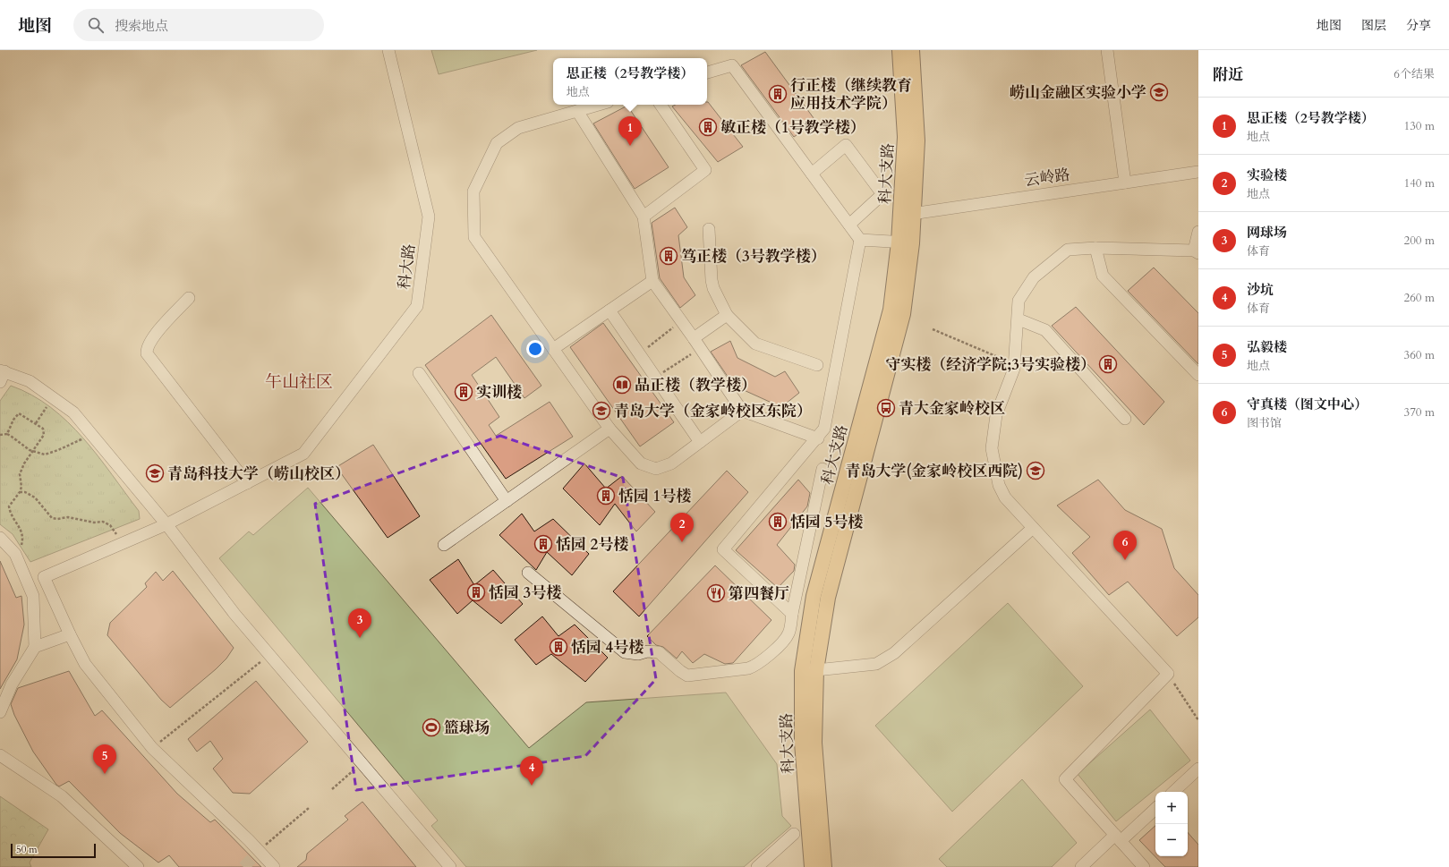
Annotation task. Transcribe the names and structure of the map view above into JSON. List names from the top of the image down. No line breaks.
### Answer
{"streets":{"main road":["科大支路"],"street":["云岭路","科大路"]},"crossings":[["科大支路","云岭路"]],"districts":["午山社区"],"places":{"school or university":["崂山金融区实验小学","青岛大学（金家岭校区东院）","青岛大学(金家岭校区西院)","青岛科技大学（崂山校区）"],"building":["行正楼（继续教育 应用技术学院）","敏正楼（1号教学楼）","笃正楼（3号教学楼）","守实楼（经济学院;3号实验楼）","实训楼","恬园 1号楼","恬园 5号楼","恬园 2号楼","恬园 3号楼","恬园 4号楼"],"library":["品正楼（教学楼）"],"bus stop":["青大金家岭校区"],"restaurant":["第四餐厅"],"sports":["篮球场"]},"scale_bar":"50 m","page":{"header":"地图","search":"搜索地点","nav":["地图","图层","分享"],"heading":["附近","6个结果"],"popup":["思正楼（2号教学楼）","地点"],"list":[{"mark":"1","name":"思正楼（2号教学楼）","note":"地点","value":"130 m"},{"mark":"2","name":"实验楼","note":"地点","value":"140 m"},{"mark":"3","name":"网球场","note":"体育","value":"200 m"},{"mark":"4","name":"沙坑","note":"体育","value":"260 m"},{"mark":"5","name":"弘毅楼","note":"地点","value":"360 m"},{"mark":"6","name":"守真楼（图文中心）","note":"图书馆","value":"370 m"}],"pins":["1","2","6","3","5","4"],"map_buttons":["+","−"],"scale":"50 m"}}
